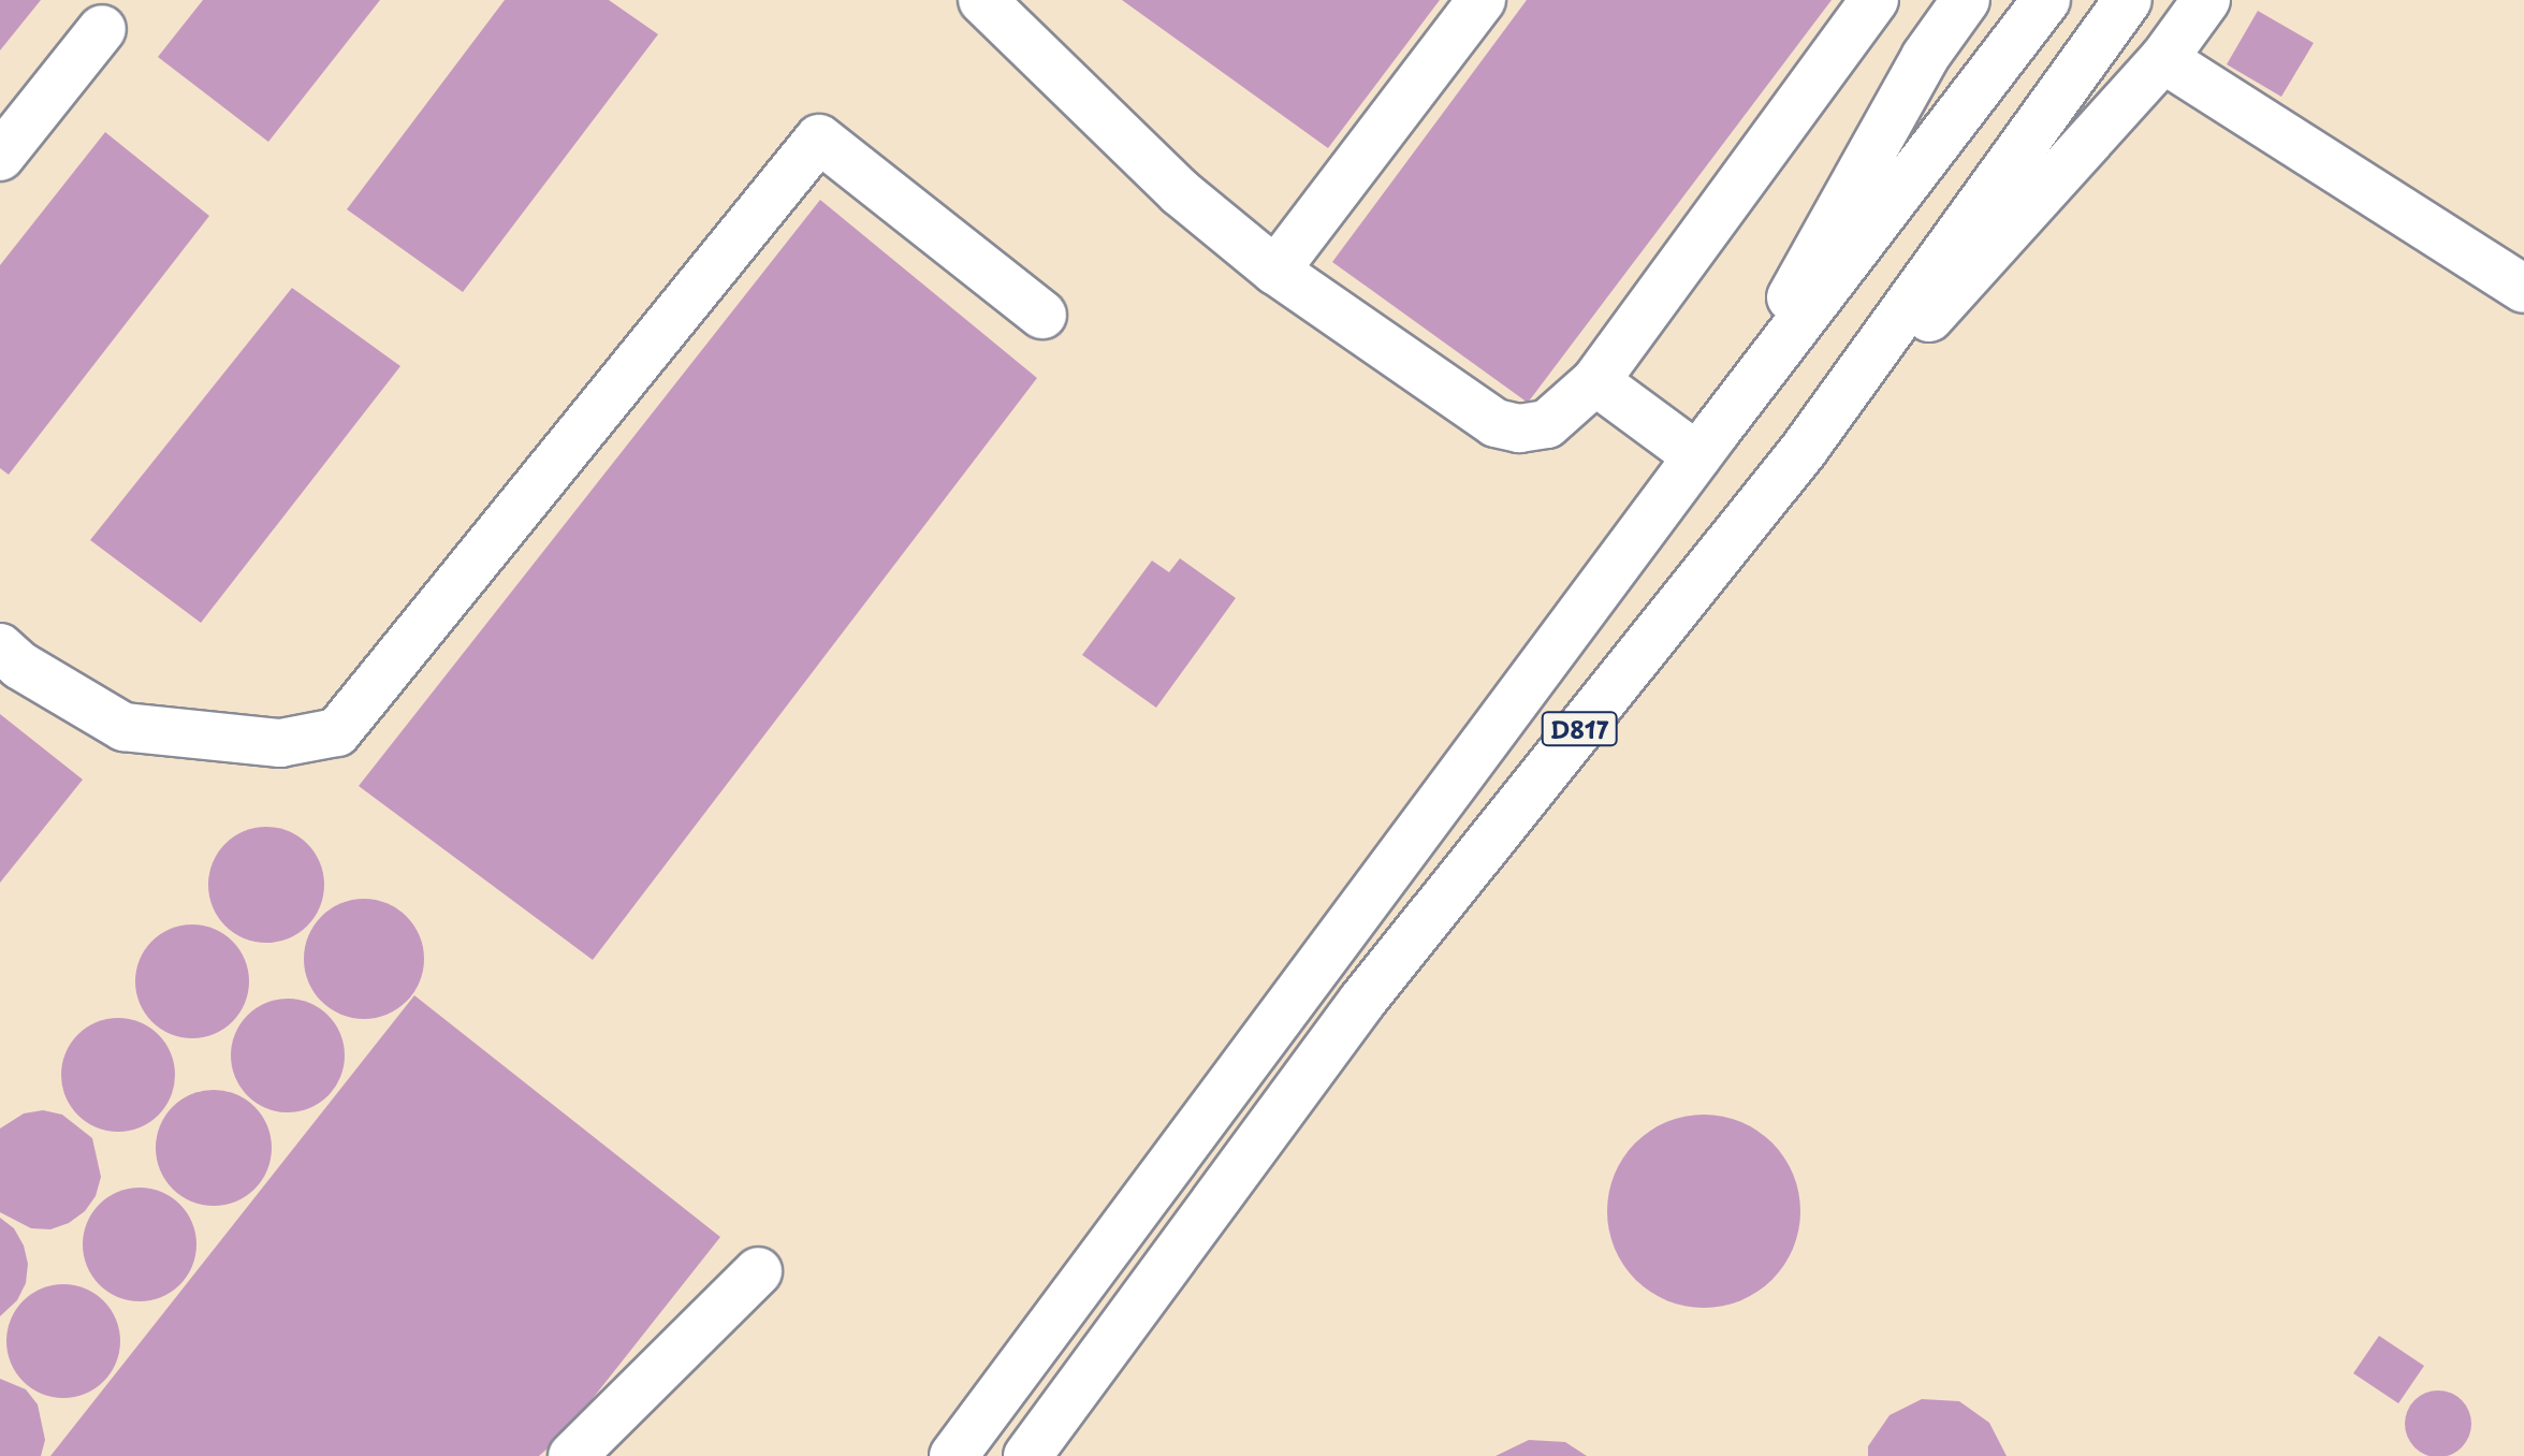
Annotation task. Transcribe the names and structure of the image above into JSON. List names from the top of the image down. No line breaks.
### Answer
{"streets":{"main road":["D817"]}}
